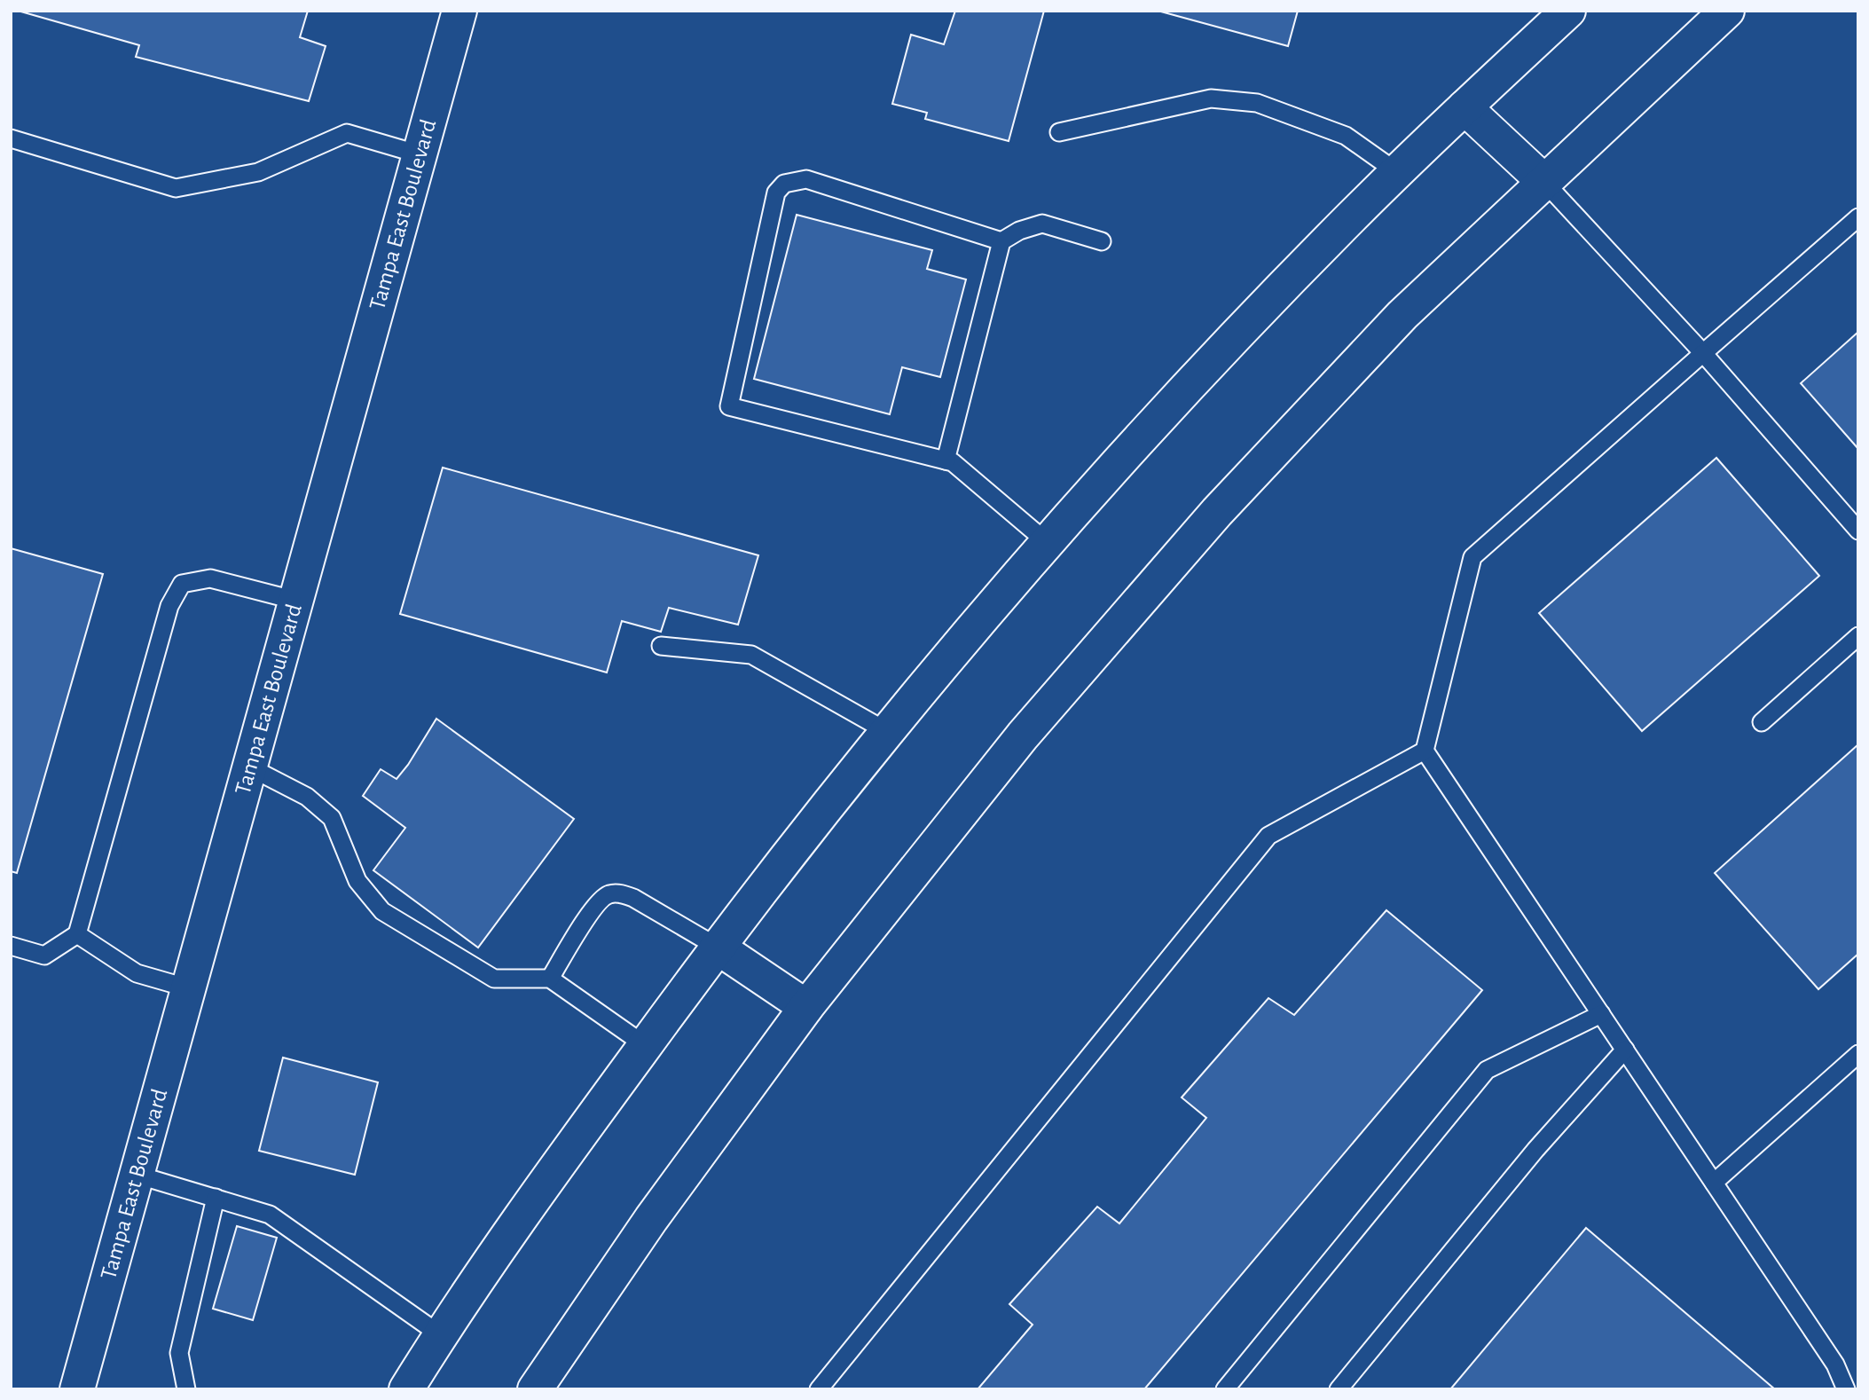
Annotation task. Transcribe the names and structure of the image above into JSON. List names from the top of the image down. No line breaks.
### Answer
{"streets":{"main road":["Tampa East Boulevard"]}}
